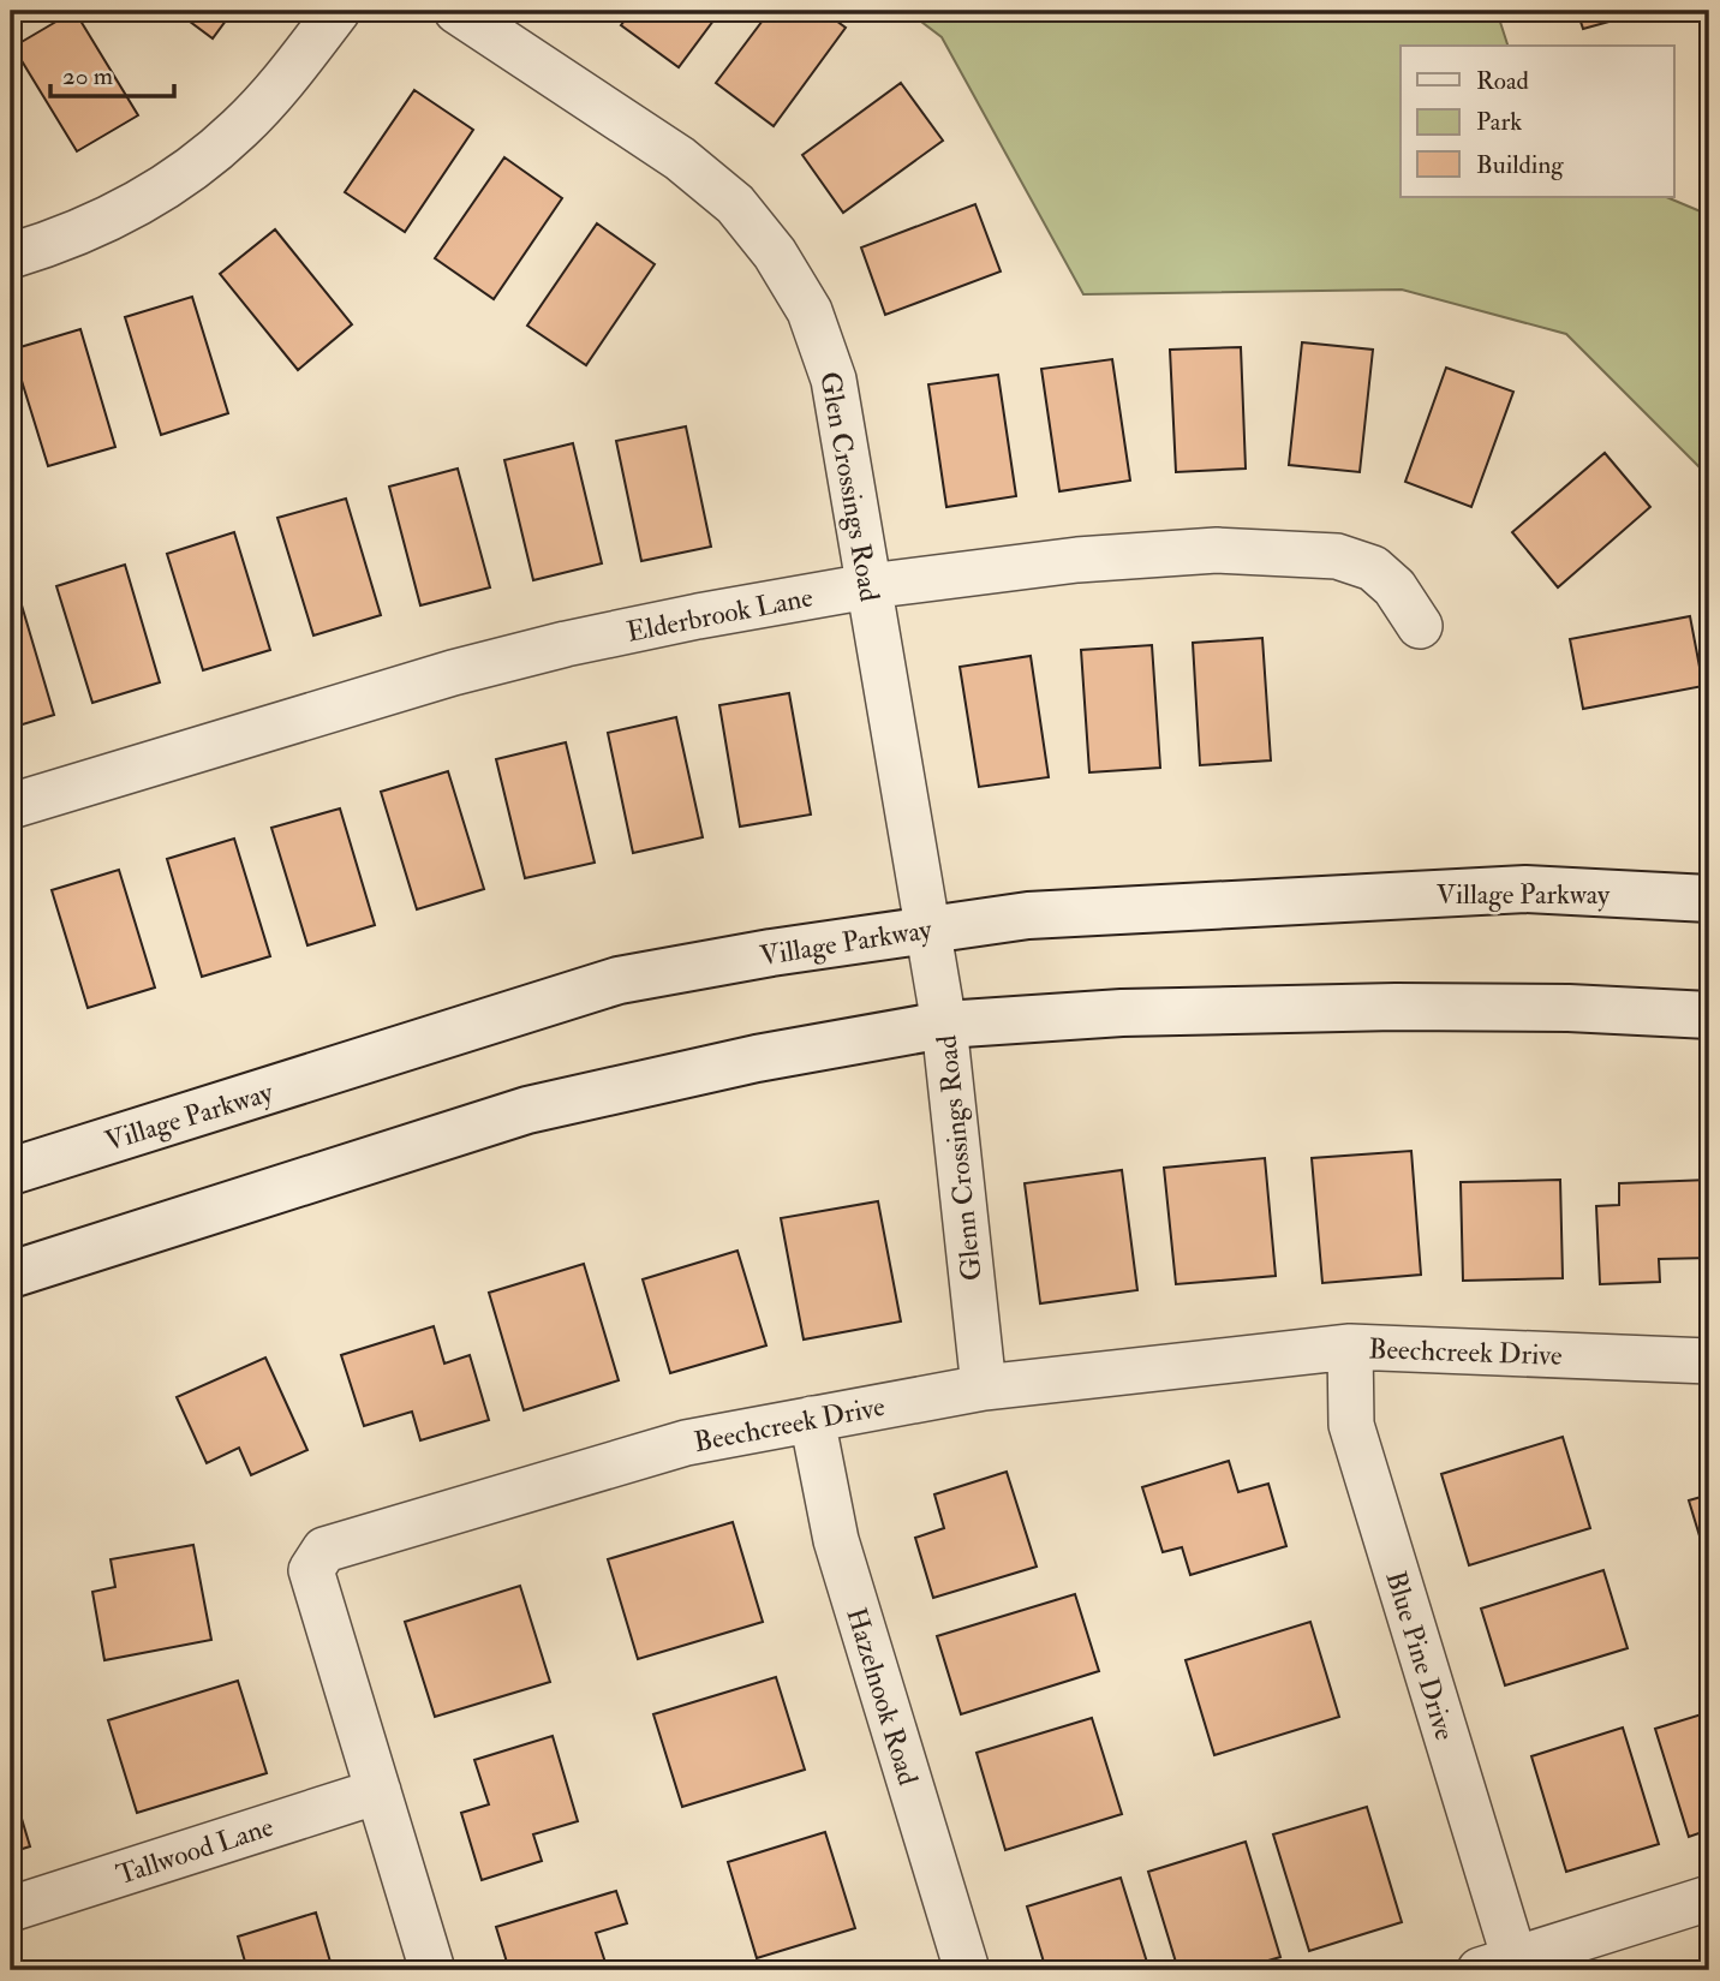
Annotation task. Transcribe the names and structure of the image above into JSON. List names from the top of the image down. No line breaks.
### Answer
{"streets":{"main road":["Village Parkway"],"street":["Glen Crossings Road","Elderbrook Lane","Glenn Crossings Road","Beechcreek Drive","Blue Pine Drive","Hazelnook Road","Tallwood Lane"]},"crossings":[["Glen Crossings Road","Elderbrook Lane"],["Glen Crossings Road","Village Parkway"],["Glen Crossings Road","Glenn Crossings Road"],["Village Parkway","Glenn Crossings Road"],["Glenn Crossings Road","Beechcreek Drive"],["Beechcreek Drive","Blue Pine Drive"],["Beechcreek Drive","Hazelnook Road"],["Beechcreek Drive","Tallwood Lane"]],"legend":["Road","Park","Building"],"scale_bar":"20 m"}
